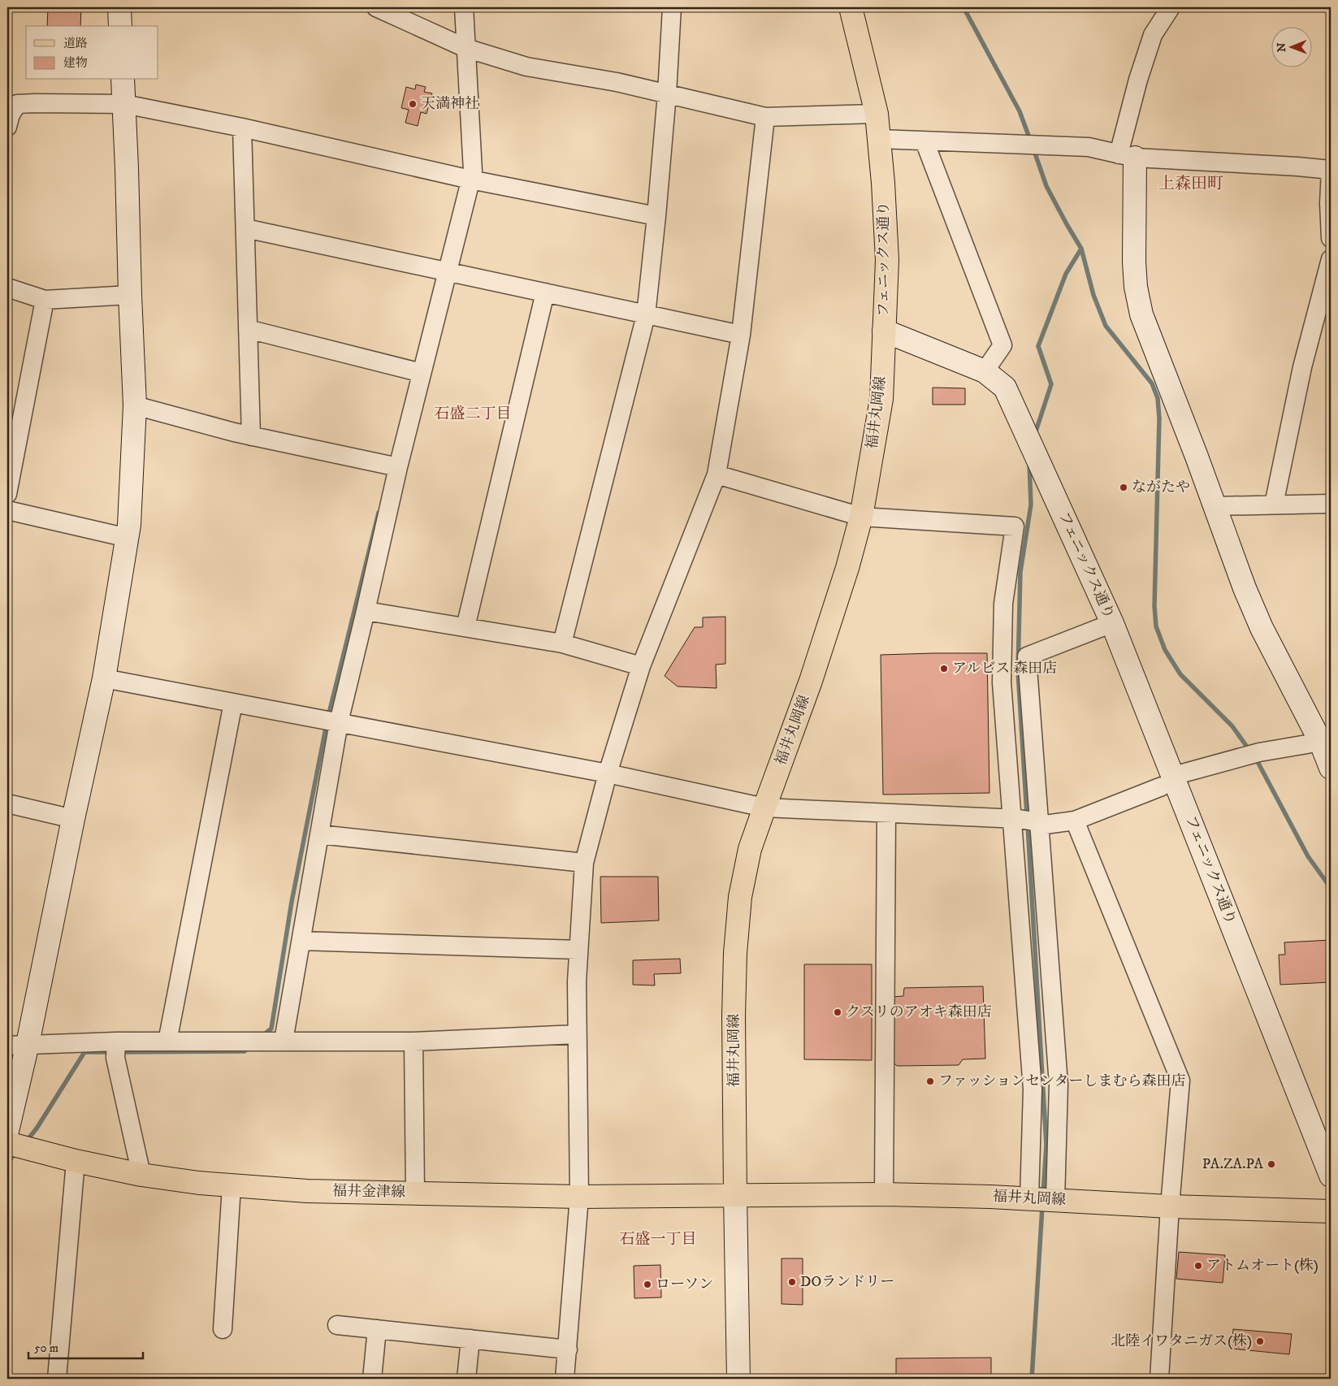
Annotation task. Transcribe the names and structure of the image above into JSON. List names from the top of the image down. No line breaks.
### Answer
{"streets":{"main road":["フェニックス通り","福井丸岡線","福井金津線"]},"crossings":[["フェニックス通り","福井丸岡線"],["福井丸岡線","福井金津線"]],"districts":["上森田町","石盛二丁目","石盛一丁目"],"places":["天満神社","ながたや","アルビス 森田店","クスリのアオキ森田店","ファッションセンターしまむら森田店","PA.ZA.PA","アトムオート(株)","DOランドリー","ローソン","北陸イワタニガス(株)"],"legend":["道路","建物"],"scale_bar":"50 m","north":"left"}
